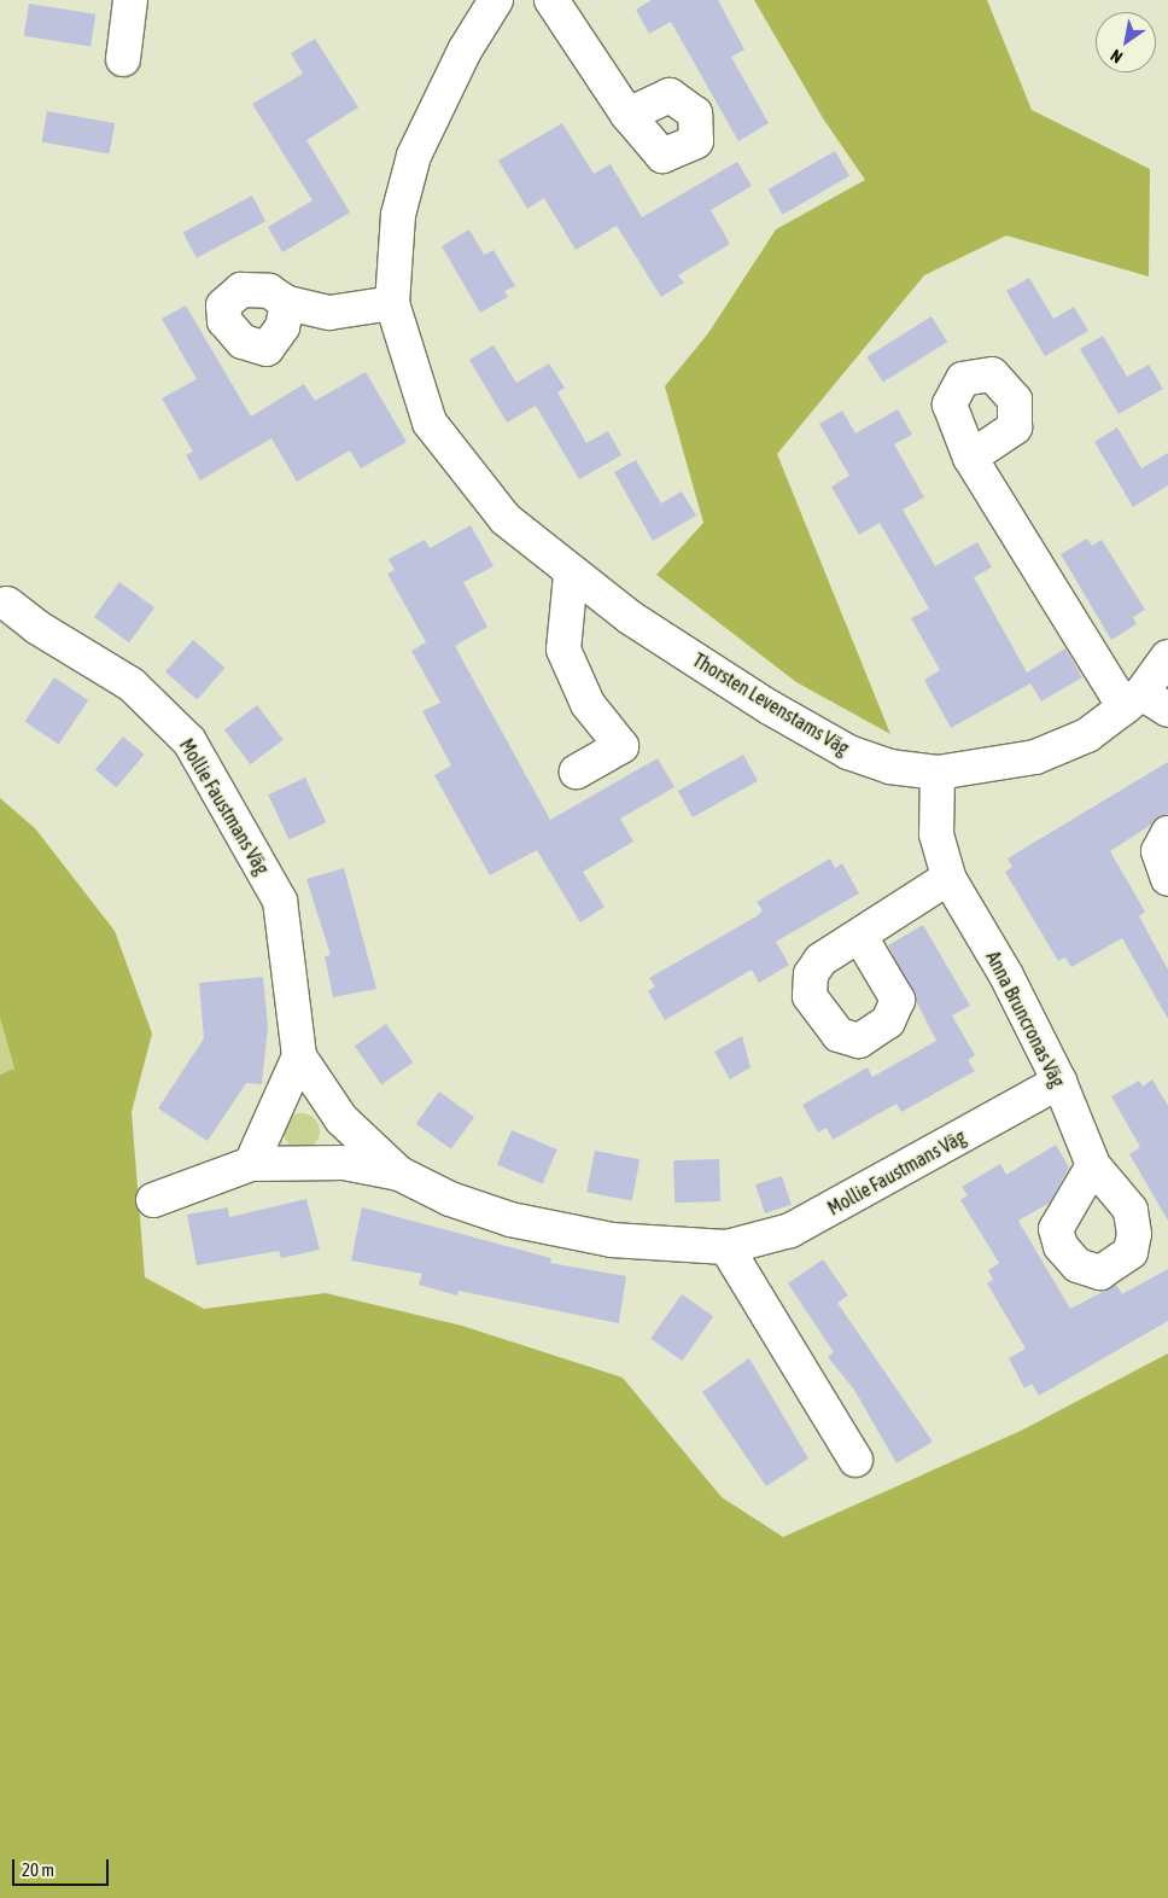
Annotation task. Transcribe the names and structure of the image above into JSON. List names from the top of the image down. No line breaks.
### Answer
{"streets":{"street":["Thorsten Levenstams Väg","Mollie Faustmans Väg","Anna Bruncronas Väg"]},"crossings":[["Thorsten Levenstams Väg","Anna Bruncronas Väg"],["Mollie Faustmans Väg","Anna Bruncronas Väg"]],"scale_bar":"20 m","north":"bottom left"}
